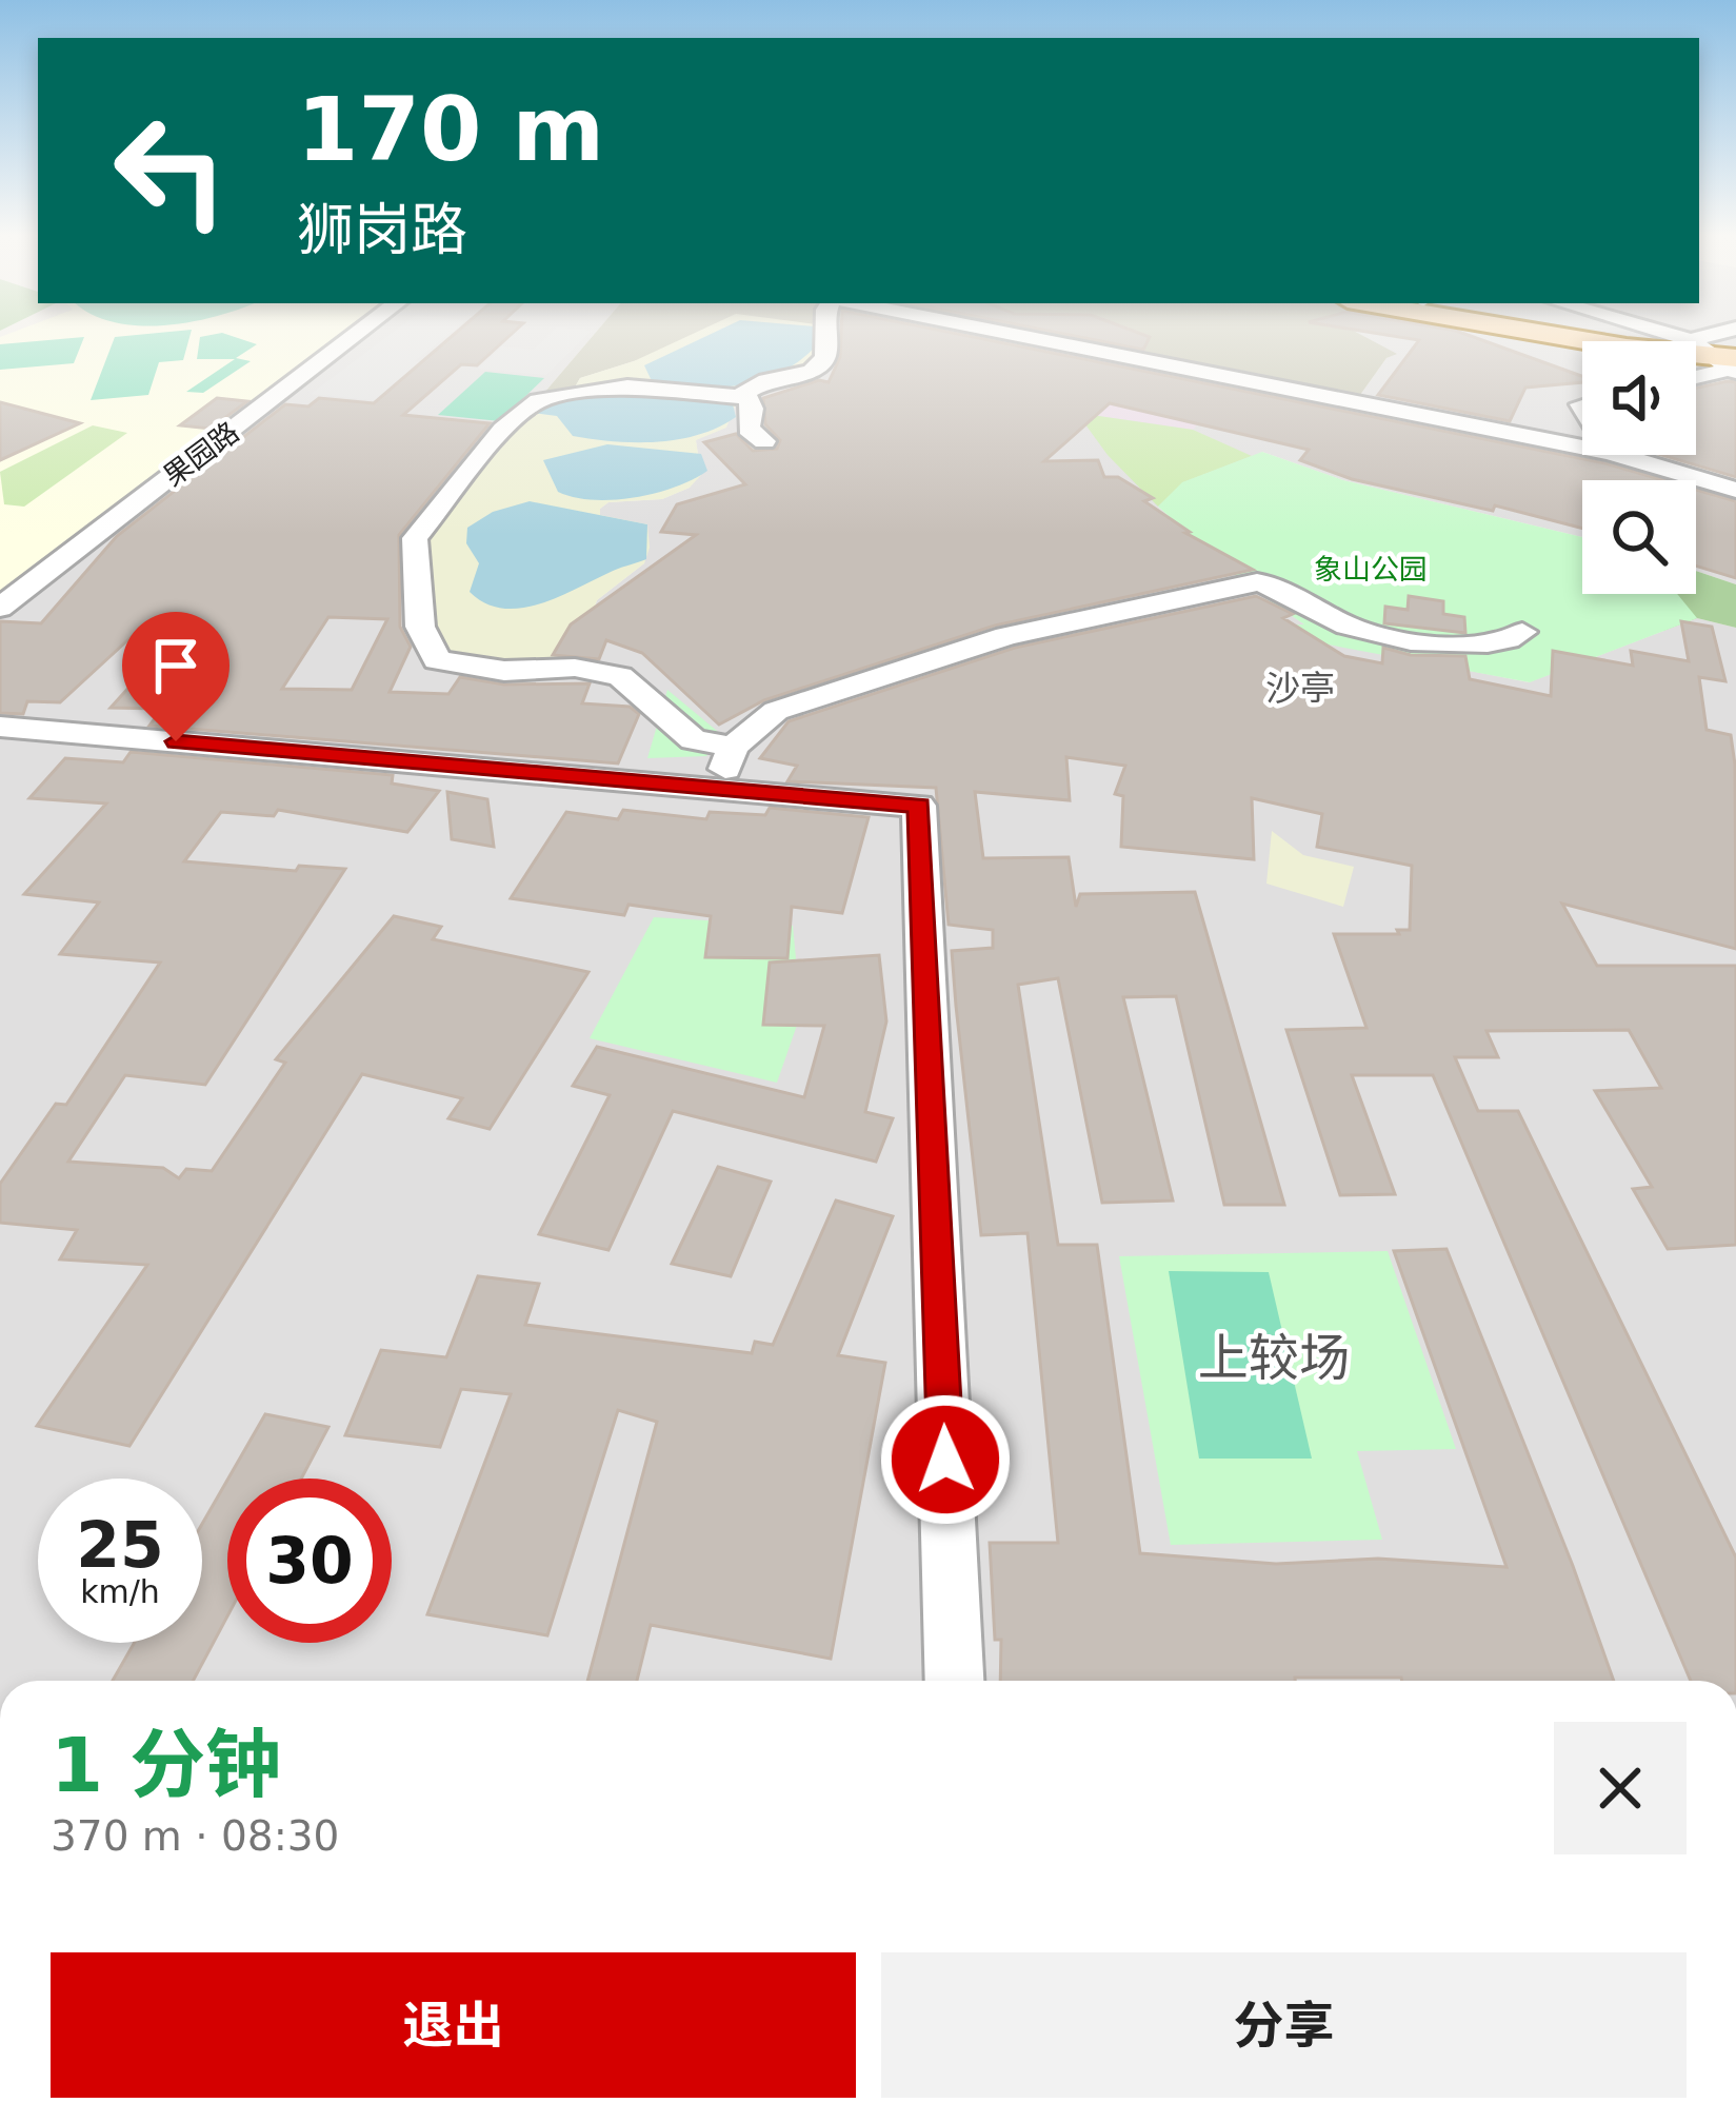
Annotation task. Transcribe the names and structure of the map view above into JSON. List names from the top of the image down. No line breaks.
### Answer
{"streets":{"street":["果园路"]},"districts":["沙亭","上较场"],"parks":["象山公园"],"page":{"turn":["170 m","狮岗路"],"speed":"25 km/h","limit":"30","heading":["1 分钟","370 m · 08:30"],"buttons":["退出","分享"]}}
